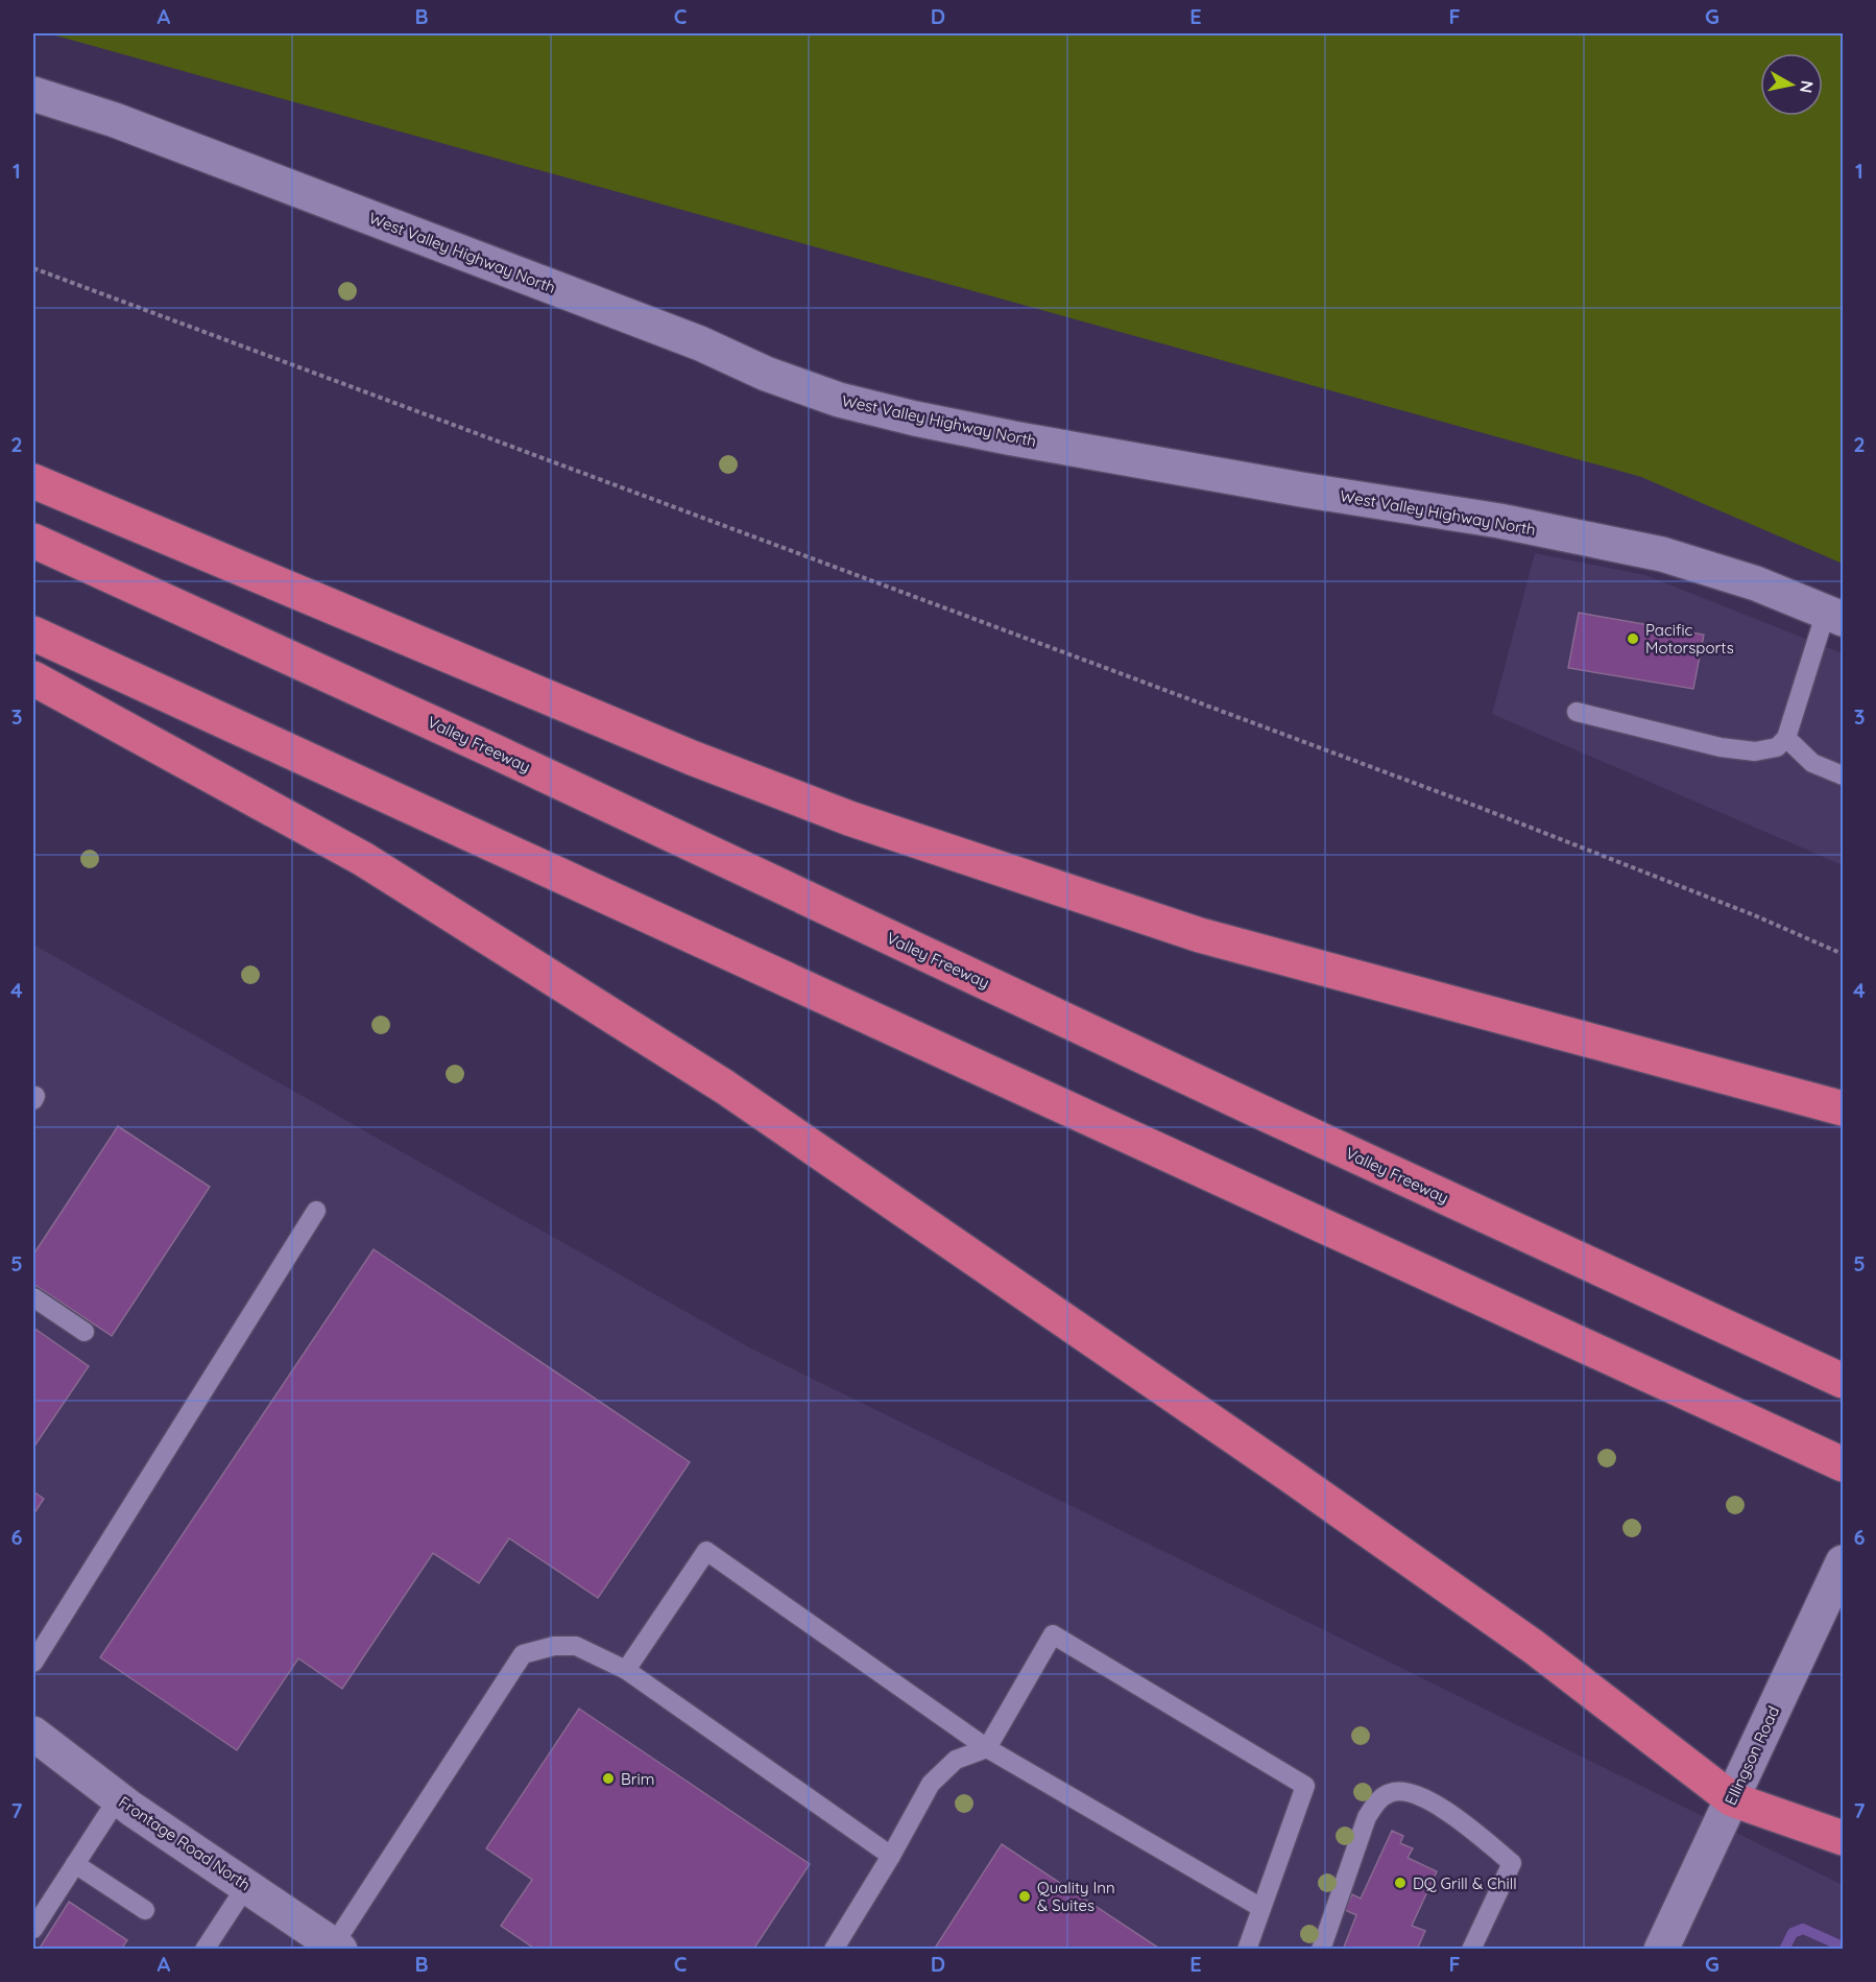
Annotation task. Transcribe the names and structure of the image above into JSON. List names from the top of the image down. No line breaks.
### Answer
{"streets":{"highway":["Valley Freeway"],"main road":["West Valley Highway North","Ellingson Road","Frontage Road North"]},"places":["Pacific Motorsports","Brim","DQ Grill & Chill","Quality Inn & Suites"],"north":"right","grid":{"columns":["A","B","C","D","E","F","G"],"rows":["1","2","3","4","5","6","7"]}}
